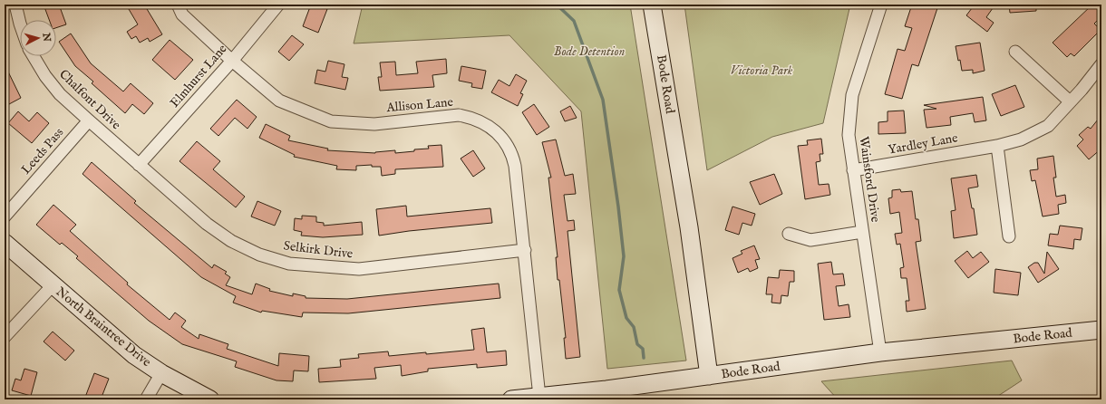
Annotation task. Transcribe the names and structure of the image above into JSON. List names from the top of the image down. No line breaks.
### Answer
{"streets":{"street":["Elmhurst Lane","Bode Road","Chalfont Drive","Allison Lane","Yardley Lane","Leeds Pass","Wainsford Drive","Selkirk Drive","North Braintree Drive"]},"crossings":[["Elmhurst Lane","Chalfont Drive"],["Elmhurst Lane","Allison Lane"],["Elmhurst Lane","Selkirk Drive"],["Bode Road","Wainsford Drive"],["Chalfont Drive","Leeds Pass"],["Chalfont Drive","Selkirk Drive"],["Allison Lane","Selkirk Drive"],["Yardley Lane","Wainsford Drive"]],"parks":["Bode Detention","Victoria Park"],"north":"right"}
